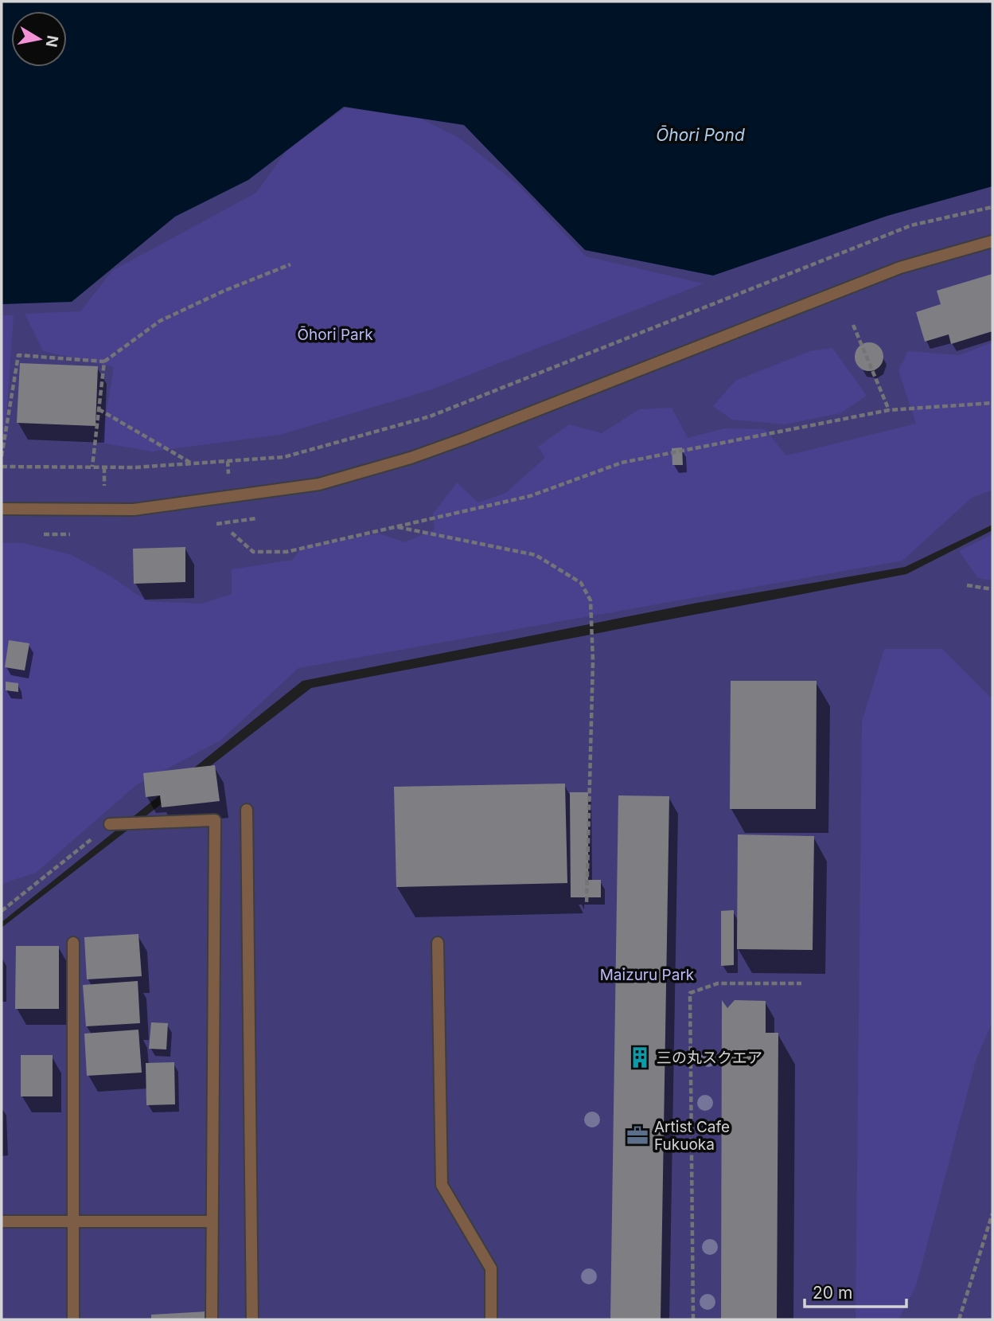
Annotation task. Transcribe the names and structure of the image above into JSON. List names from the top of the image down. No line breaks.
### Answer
{"water":["Ōhori Pond"],"parks":["Ōhori Park","Maizuru Park"],"places":{"building":["三の丸スクエア"],"office":["Artist Cafe Fukuoka"]},"scale_bar":"20 m","north":"right"}
